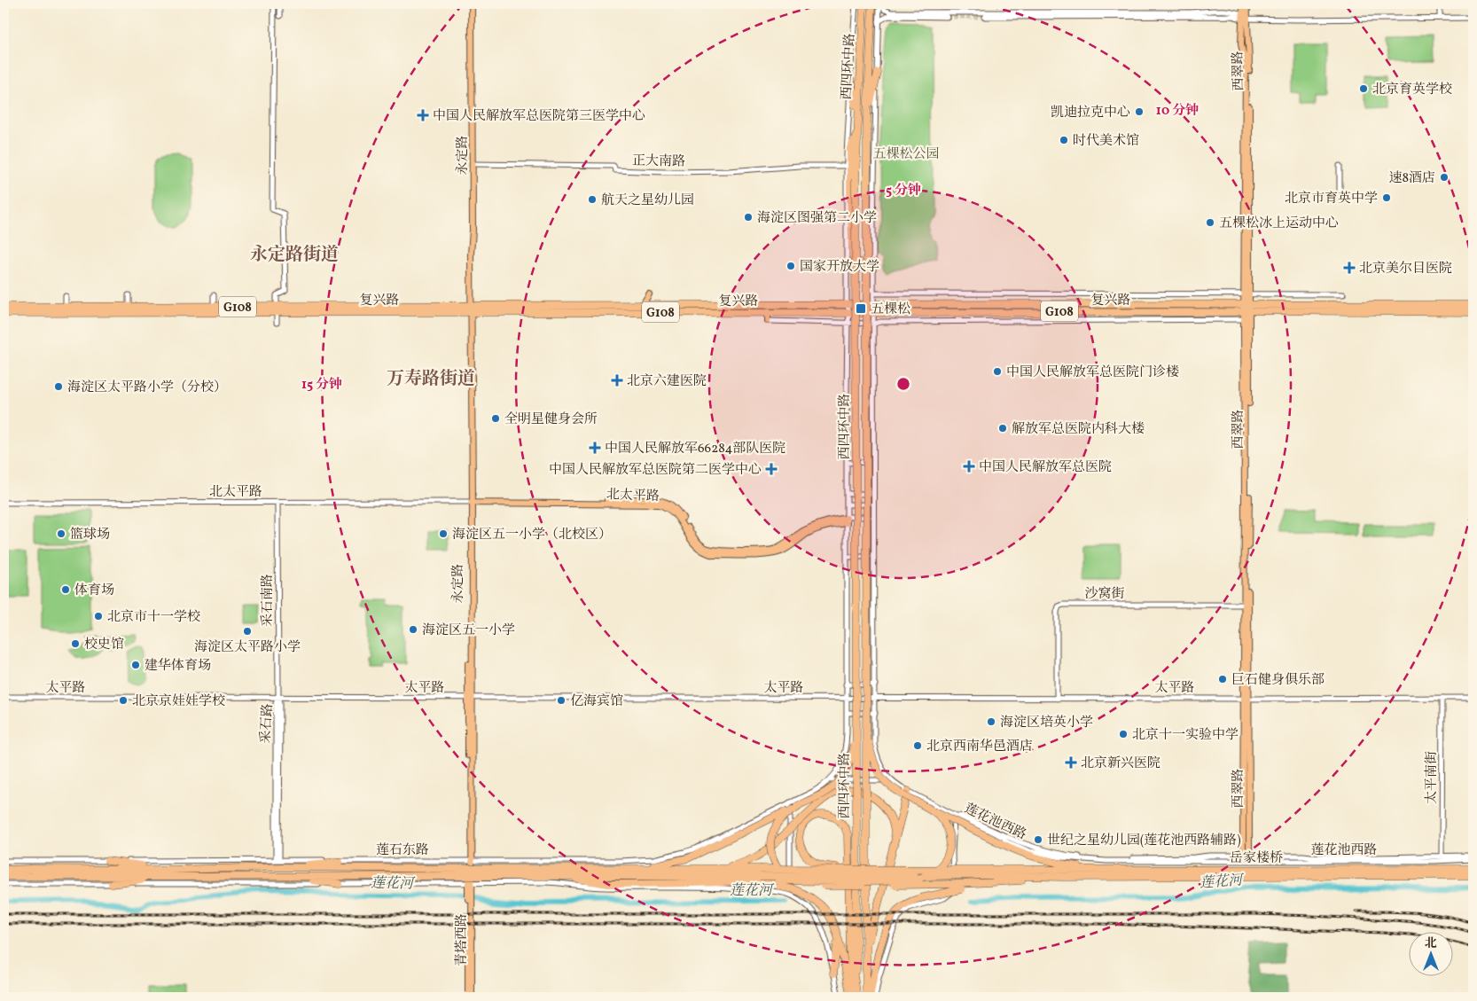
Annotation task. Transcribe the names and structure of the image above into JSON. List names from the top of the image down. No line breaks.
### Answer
{"streets":{"highway":["西四环中路","复兴路","G108","莲花池西路","莲石东路","岳家楼桥"],"main road":["西翠路","永定路","北太平路","青塔西路"],"street":["正大南路","沙窝街","采石南路","太平路","采石路","太平南街"]},"crossings":[["西四环中路","正大南路"],["西四环中路","复兴路"],["西四环中路","北太平路"],["西四环中路","太平路"],["西四环中路","莲石东路"],["西翠路","复兴路"],["西翠路","沙窝街"],["西翠路","太平路"],["西翠路","莲花池西路"],["永定路","正大南路"],["永定路","复兴路"],["永定路","北太平路"],["永定路","太平路"],["永定路","莲石东路"],["永定路","青塔西路"],["北太平路","采石南路"],["沙窝街","太平路"],["采石南路","太平路"],["采石南路","采石路"],["太平路","采石路"],["太平路","太平南街"],["采石路","莲石东路"],["太平南街","莲花池西路"],["莲花池西路","岳家楼桥"]],"districts":["永定路街道","万寿路街道"],"water":["莲花河"],"parks":["五棵松公园"],"places":{"other":["北京育英学校","凯迪拉克中心","时代美术馆","速8酒店","北京市育英中学","航天之星幼儿园","海淀区图强第二小学","五棵松冰上运动中心","国家开放大学","中国人民解放军总医院门诊楼","海淀区太平路小学（分校）","全明星健身会所","解放军总医院内科大楼","篮球场","海淀区五一小学（北校区）","体育场","北京市十一学校","海淀区五一小学","海淀区太平路小学","校史馆","建华体育场","巨石健身俱乐部","北京京娃娃学校","亿海宾馆","海淀区培英小学","北京十一实验中学","北京西南华邑酒店","世纪之星幼儿园(莲花池西路辅路)"],"health":["中国人民解放军总医院第三医学中心","北京美尔目医院","北京六建医院","中国人民解放军66284部队医院","中国人民解放军总医院","中国人民解放军总医院第二医学中心","北京新兴医院"],"transit":["五棵松"]},"north":"top","rings":["10 分钟","5 分钟","15 分钟"]}
